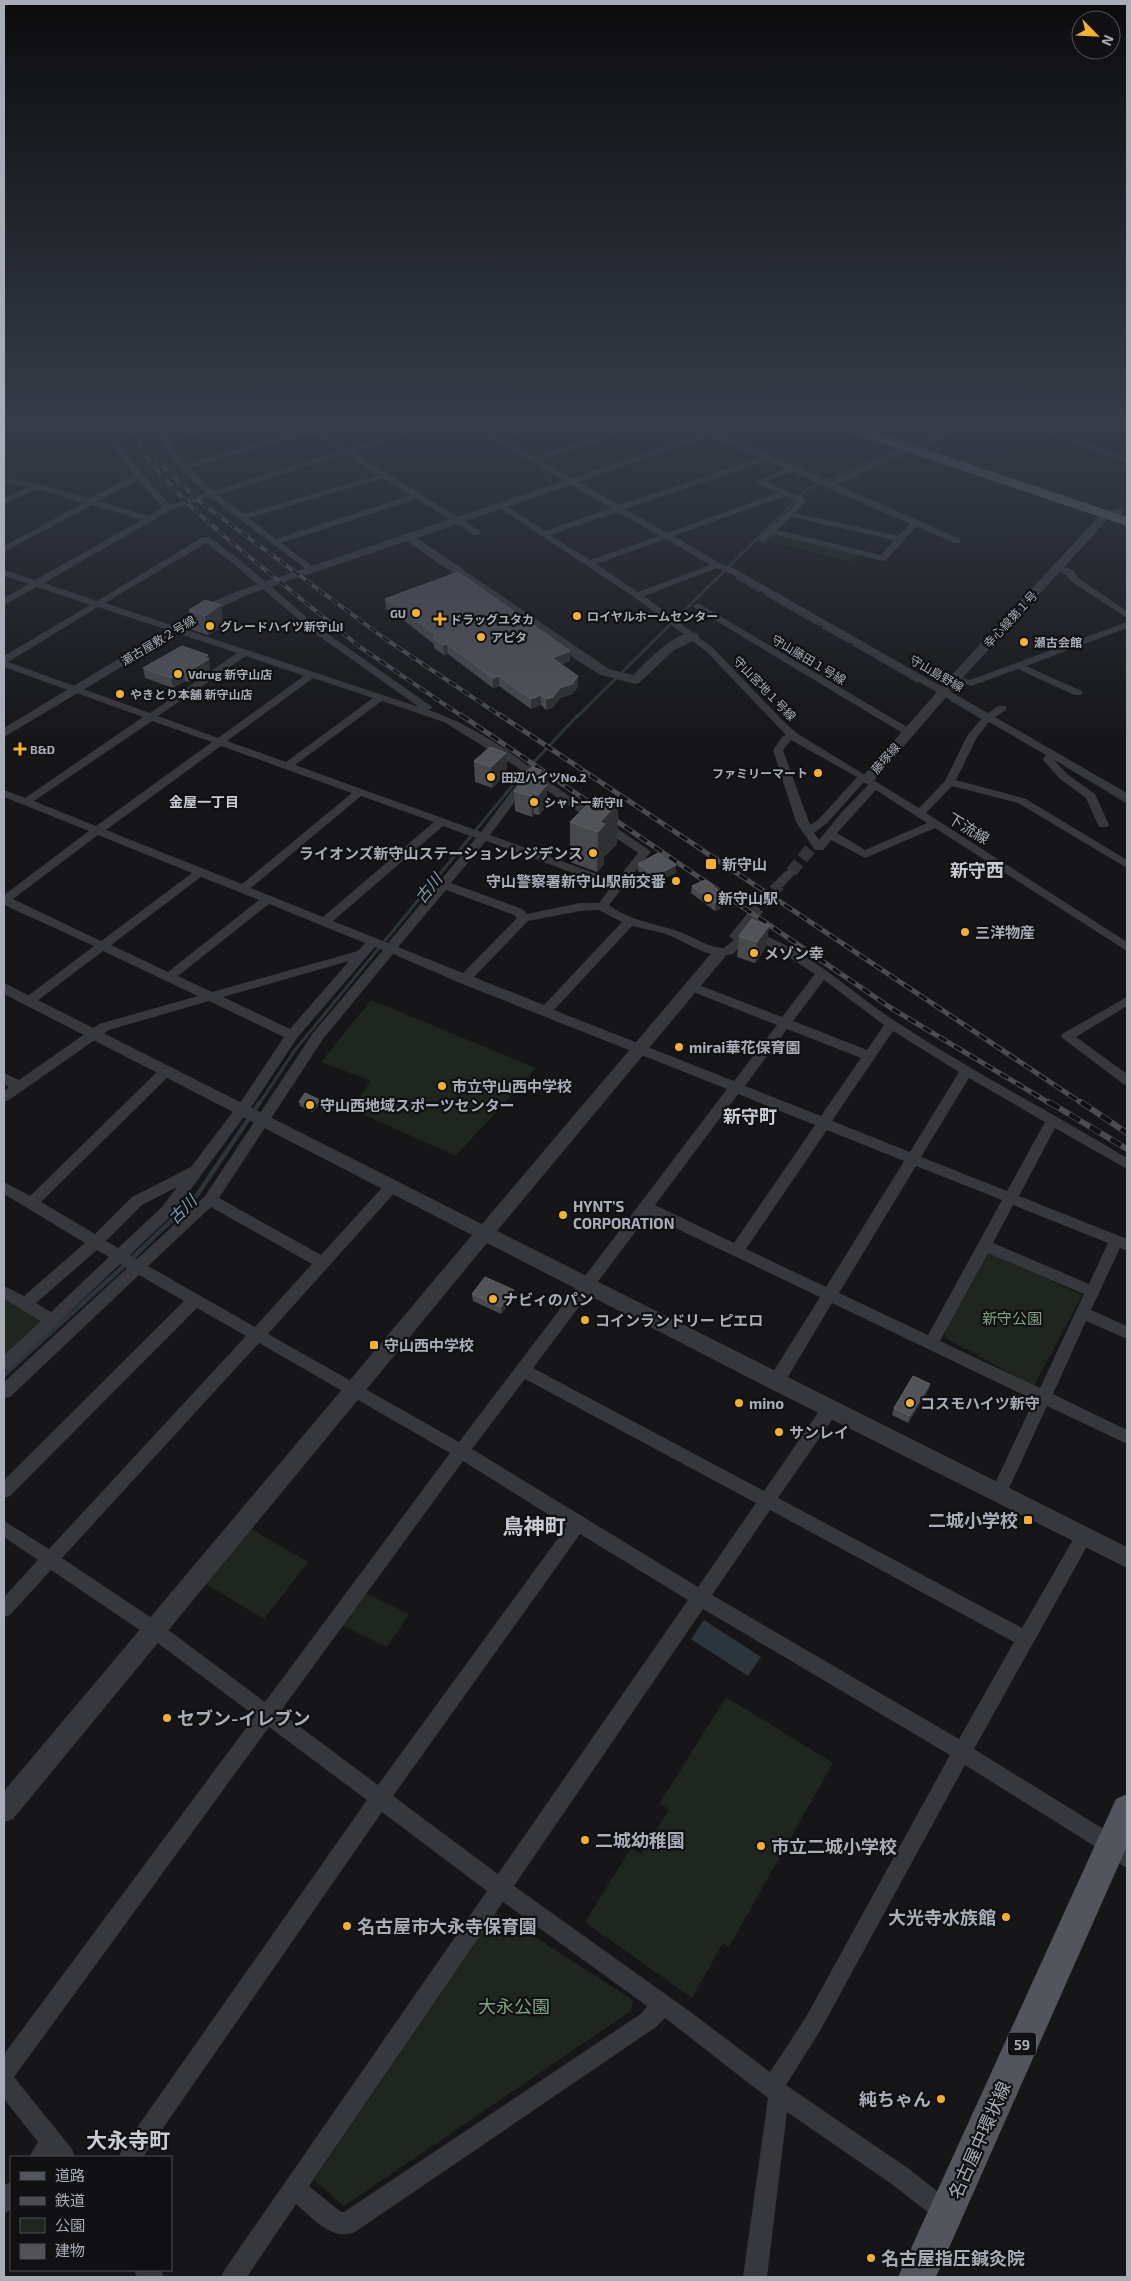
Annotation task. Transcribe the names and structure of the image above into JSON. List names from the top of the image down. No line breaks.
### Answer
{"streets":{"main road":["59","名古屋中環状線"],"street":["幸心線第１号","瀬古屋敷２号線","守山藤田１号線","守山島野線","守山宮地１号線","藤塚線","下流線"]},"crossings":[["幸心線第１号","藤塚線"],["守山藤田１号線","藤塚線"],["守山島野線","藤塚線"],["守山宮地１号線","下流線"],["藤塚線","下流線"]],"districts":["金屋一丁目","新守西","新守町","鳥神町","大永寺町"],"water":["古川"],"parks":["新守公園","大永公園"],"places":{"other":["GU","ロイヤルホームセンター","グレードハイツ新守山I","アピタ","瀬古会館","Vdrug 新守山店","やきとり本舗 新守山店","ファミリーマート","田辺ハイツNo.2","シャトー新守II","ライオンズ新守山ステーションレジデンス","守山警察署新守山駅前交番","新守山駅","三洋物産","メゾン幸","mirai華花保育園","市立守山西中学校","守山西地域スポーツセンター","HYNT'S CORPORATION","ナビィのパン","コインランドリー ピエロ","mino","コスモハイツ新守","サンレイ","セブン-イレブン","二城幼稚園","市立二城小学校","大光寺水族館","名古屋市大永寺保育園","純ちゃん","名古屋指圧鍼灸院"],"health":["ドラッグユタカ","B&D"],"transit":["新守山","守山西中学校","二城小学校"]},"legend":["道路","鉄道","公園","建物"],"north":"bottom right"}
